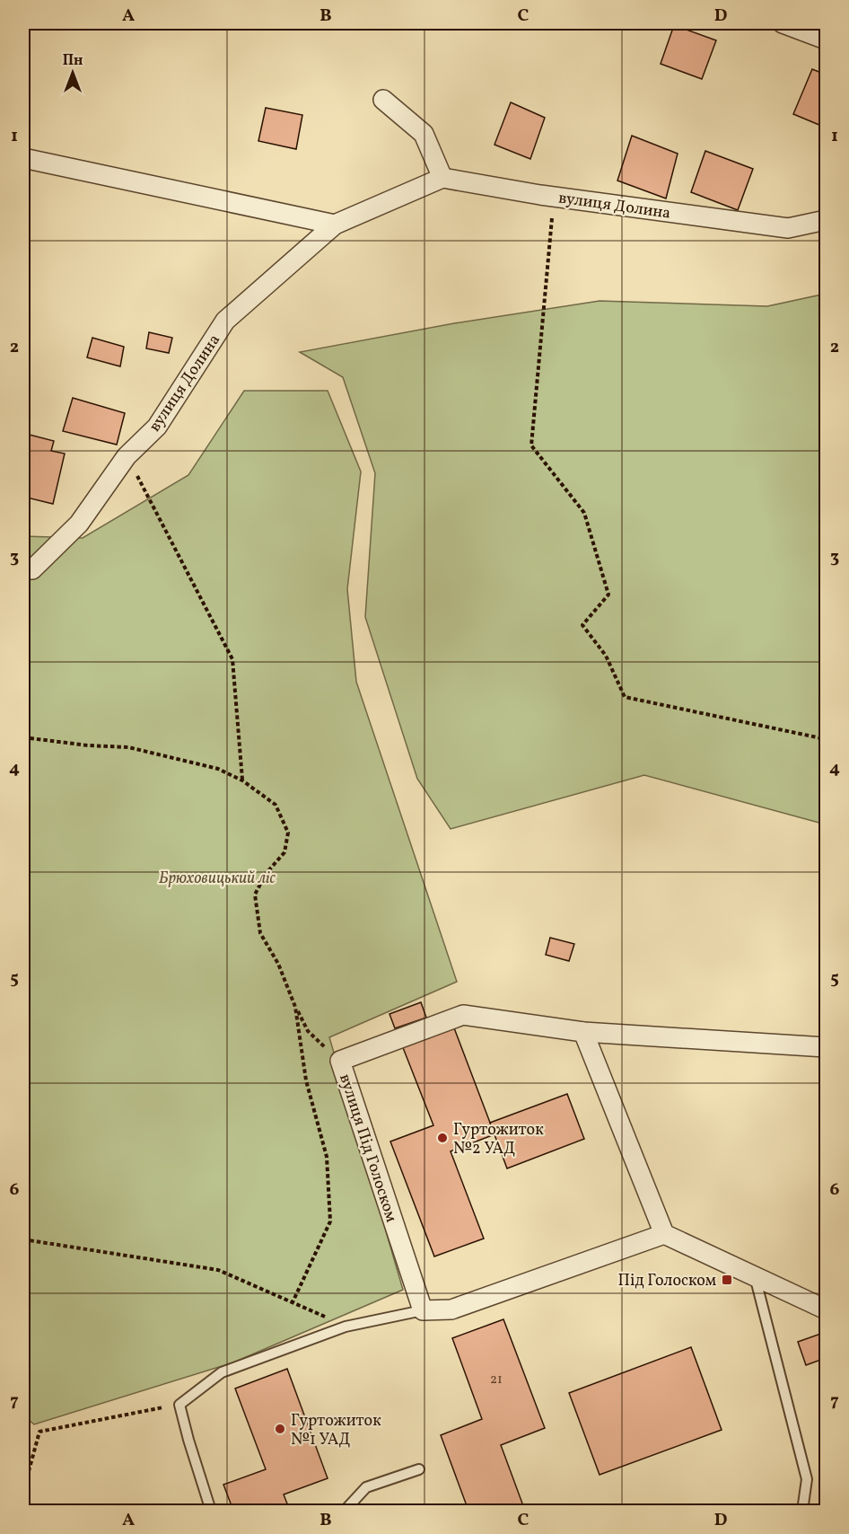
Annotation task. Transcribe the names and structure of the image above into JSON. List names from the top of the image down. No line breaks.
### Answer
{"streets":{"street":["вулиця Долина","вулиця Під Голоском"]},"parks":["Брюховицький ліс"],"places":{"other":["Гуртожиток №2 УАД","Гуртожиток №1 УАД"],"transit":["Під Голоском"]},"house_numbers":["21"],"north":"top","grid":{"columns":["A","B","C","D"],"rows":["1","2","3","4","5","6","7"]}}
